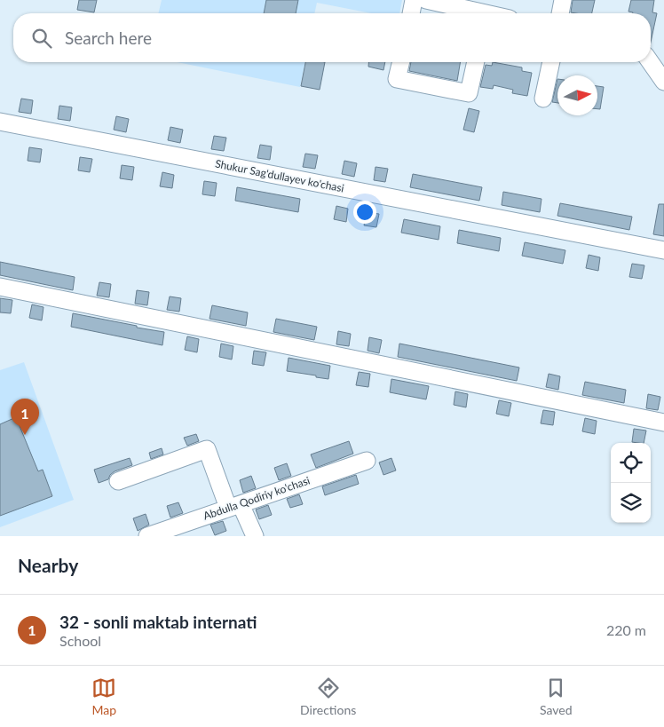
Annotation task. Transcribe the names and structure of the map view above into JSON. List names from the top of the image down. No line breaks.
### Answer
{"streets":{"street":["Shukur Sag'dullayev ko'chasi","Abdulla Qodiriy ko'chasi"]},"north":"right","page":{"search":"Search here","pins":"1","heading":"Nearby","list":[{"mark":"1","name":"32 - sonli maktab internati","note":"School","value":"220 m"}],"nav":["Map","Directions","Saved"]}}
